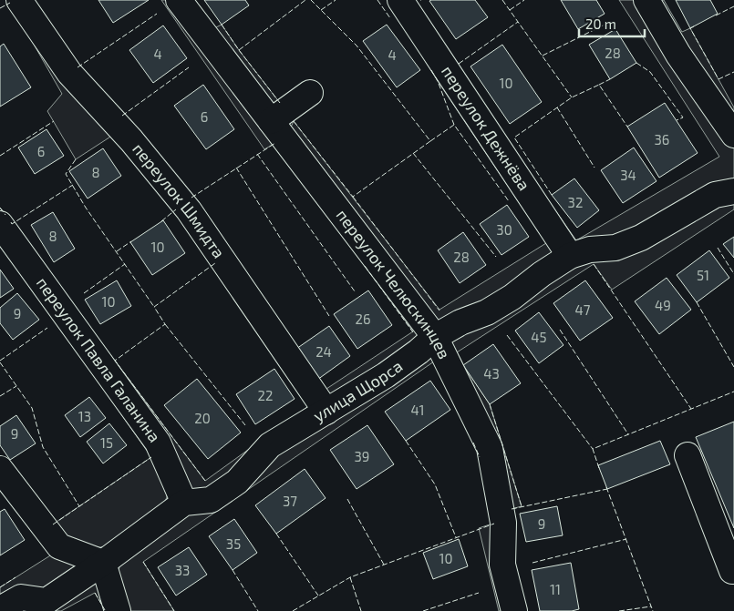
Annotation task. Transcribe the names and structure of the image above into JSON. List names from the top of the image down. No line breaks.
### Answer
{"streets":{"street":["переулок Дежнёва","переулок Шмидта","переулок Челюскинцев","переулок Павла Галанина","улица Щорса"]},"crossings":[["переулок Дежнёва","улица Щорса"],["переулок Шмидта","улица Щорса"],["переулок Челюскинцев","улица Щорса"],["переулок Павла Галанина","улица Щорса"]],"house_numbers":["28","4","4","10","6","36","6","8","34","32","30","8","10","28","51","10","49","47","9","26","45","24","43","22","41","13","20","9","15","39","37","9","35","10","33","11"],"scale_bar":"20 m"}
